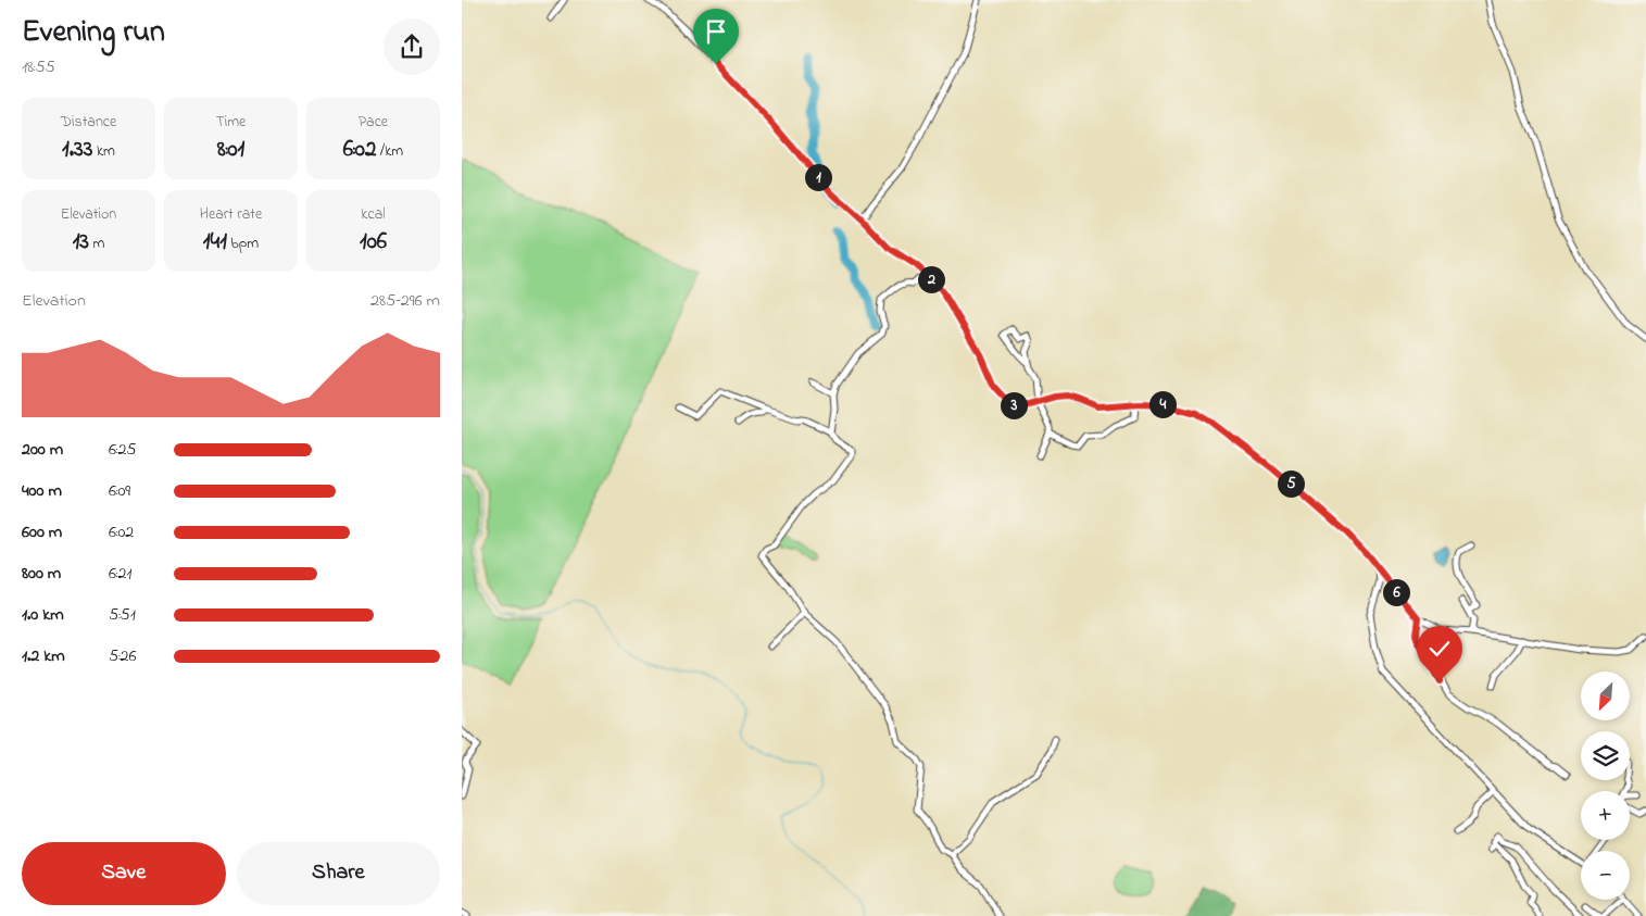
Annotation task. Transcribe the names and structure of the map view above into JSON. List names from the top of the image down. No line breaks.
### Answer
{"north":"bottom left","page":{"heading":["Evening run","18:55"],"stats":[["Distance","1.33 km"],["Time","8:01"],["Pace","6:02 /km"],["Elevation","13 m"],["Heart rate","141 bpm"],["kcal","106"]],"pins":["1","2","4","3","5","6"],"chart":["Elevation","285–296 m"],"list":[{"name":"200 m","note":"6:25"},{"name":"400 m","note":"6:09"},{"name":"600 m","note":"6:02"},{"name":"800 m","note":"6:21"},{"name":"1.0 km","note":"5:51"},{"name":"1.2 km","note":"5:26"}],"map_buttons":["+","−"],"buttons":["Save","Share"]}}
